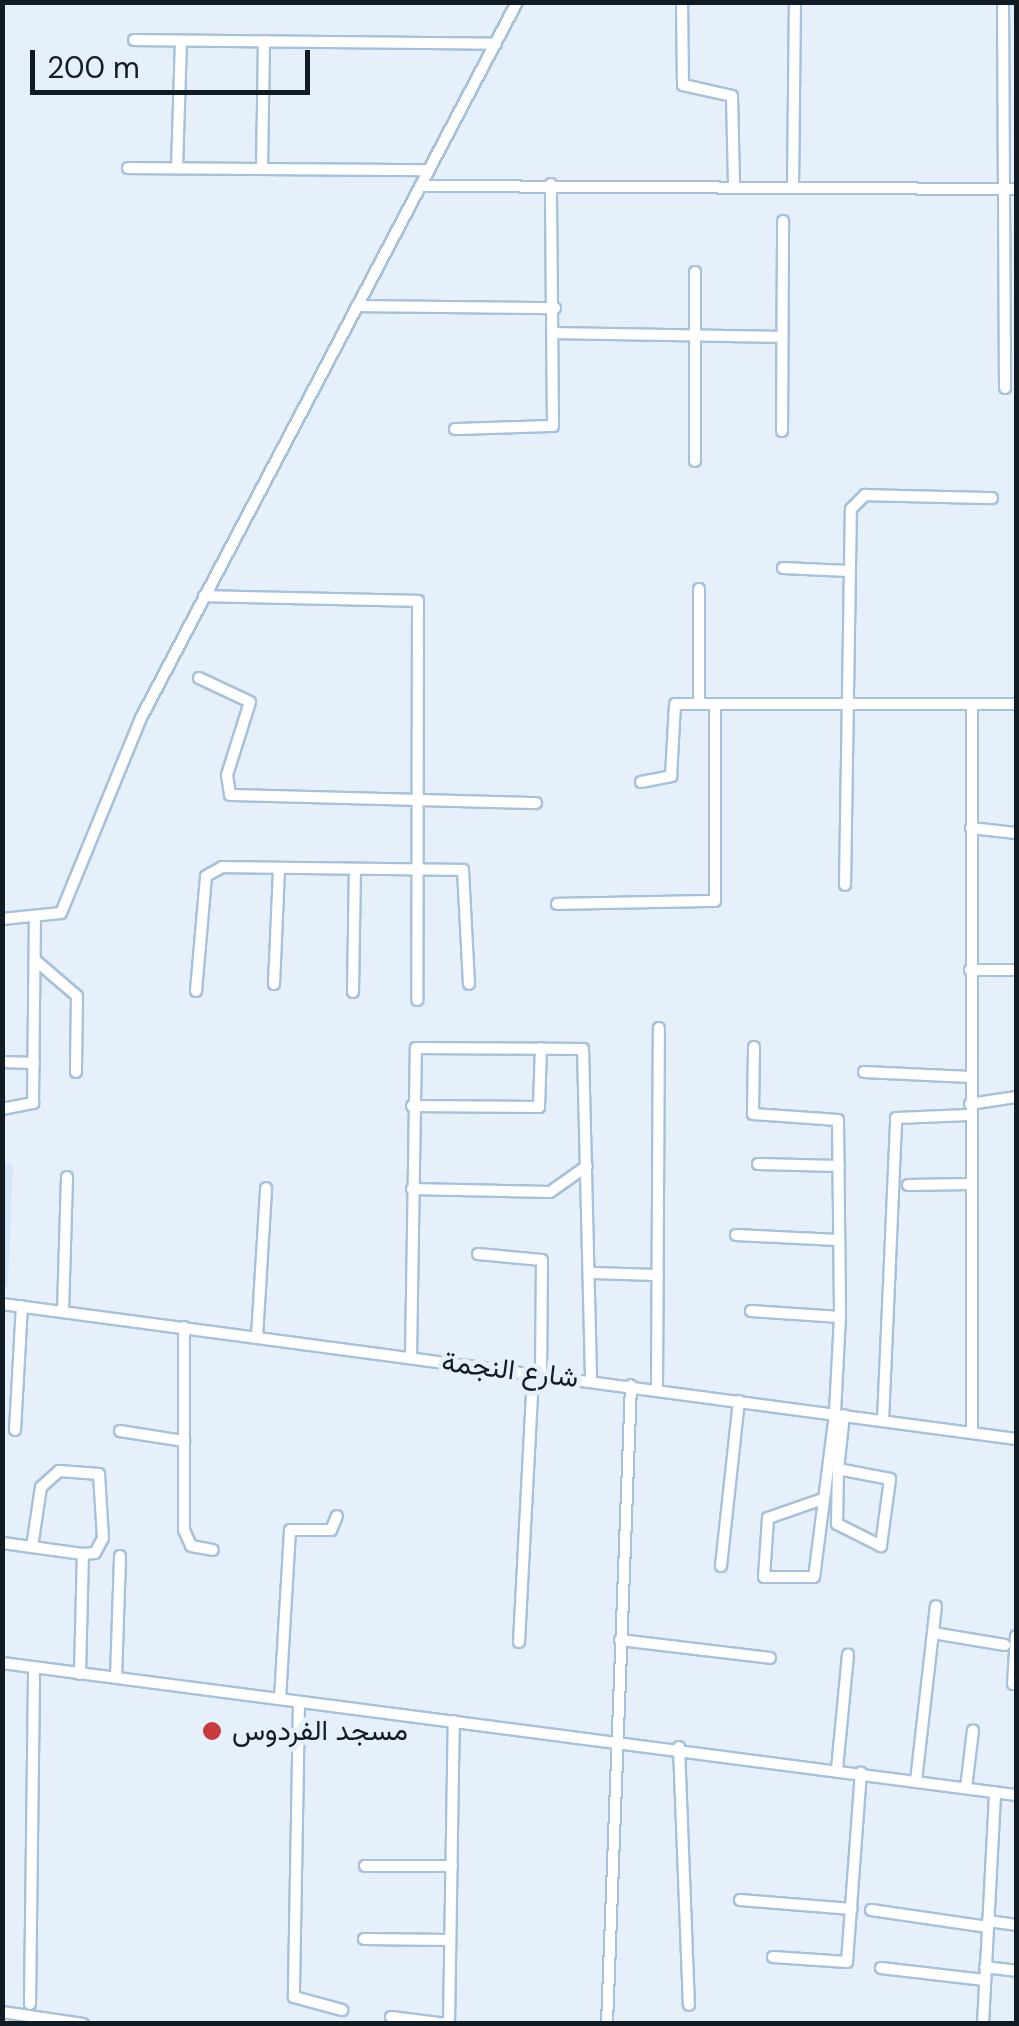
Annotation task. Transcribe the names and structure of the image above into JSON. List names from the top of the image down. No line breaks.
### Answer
{"streets":{"street":["شارع النجمة"]},"places":["مسجد الفردوس"],"scale_bar":"200 m"}
